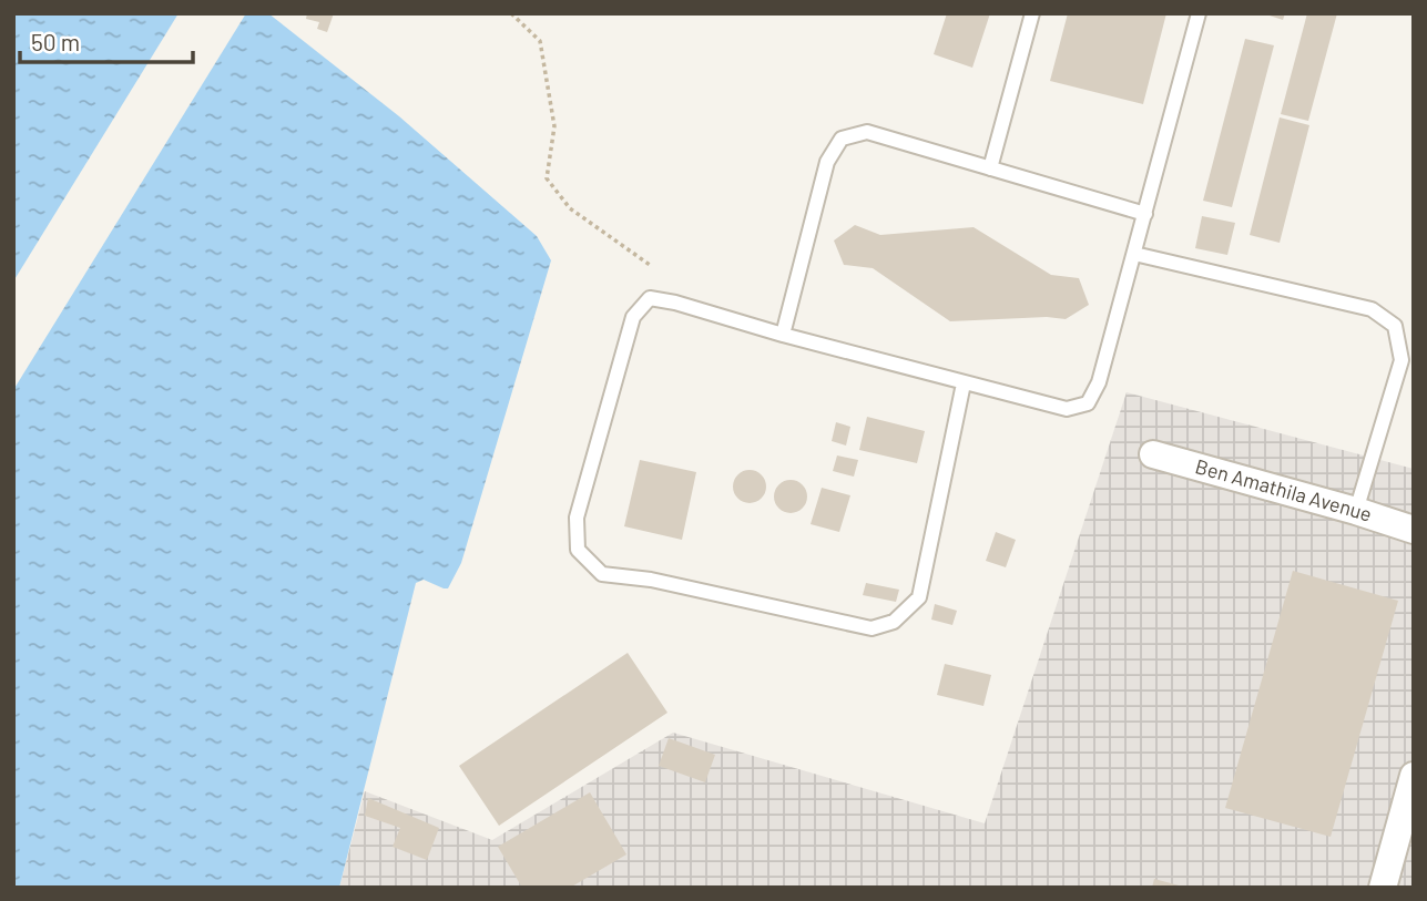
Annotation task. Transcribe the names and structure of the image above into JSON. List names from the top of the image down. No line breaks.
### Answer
{"streets":{"street":["Ben Amathila Avenue"]},"scale_bar":"50 m"}
